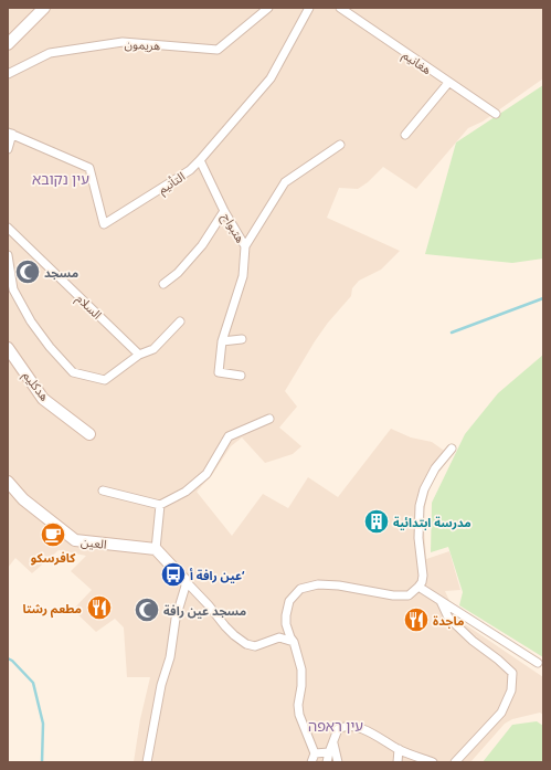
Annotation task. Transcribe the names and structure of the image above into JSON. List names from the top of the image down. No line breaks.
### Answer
{"streets":{"street":["هريمون","هغانيم","التأنيم","هتبواح","السلام","هدكليم","العين"]},"crossings":[["التأنيم","هتبواح"]],"districts":["עין נקובא","עין ראפה"],"places":{"mosque":["مسجد","مسجد عين رافة"],"building":["مدرسة ابتدائية"],"cafe":["كافرسكو"],"bus stop":["عين رافة أ‘"],"restaurant":["مطعم رشتا","ماجدة"]}}
